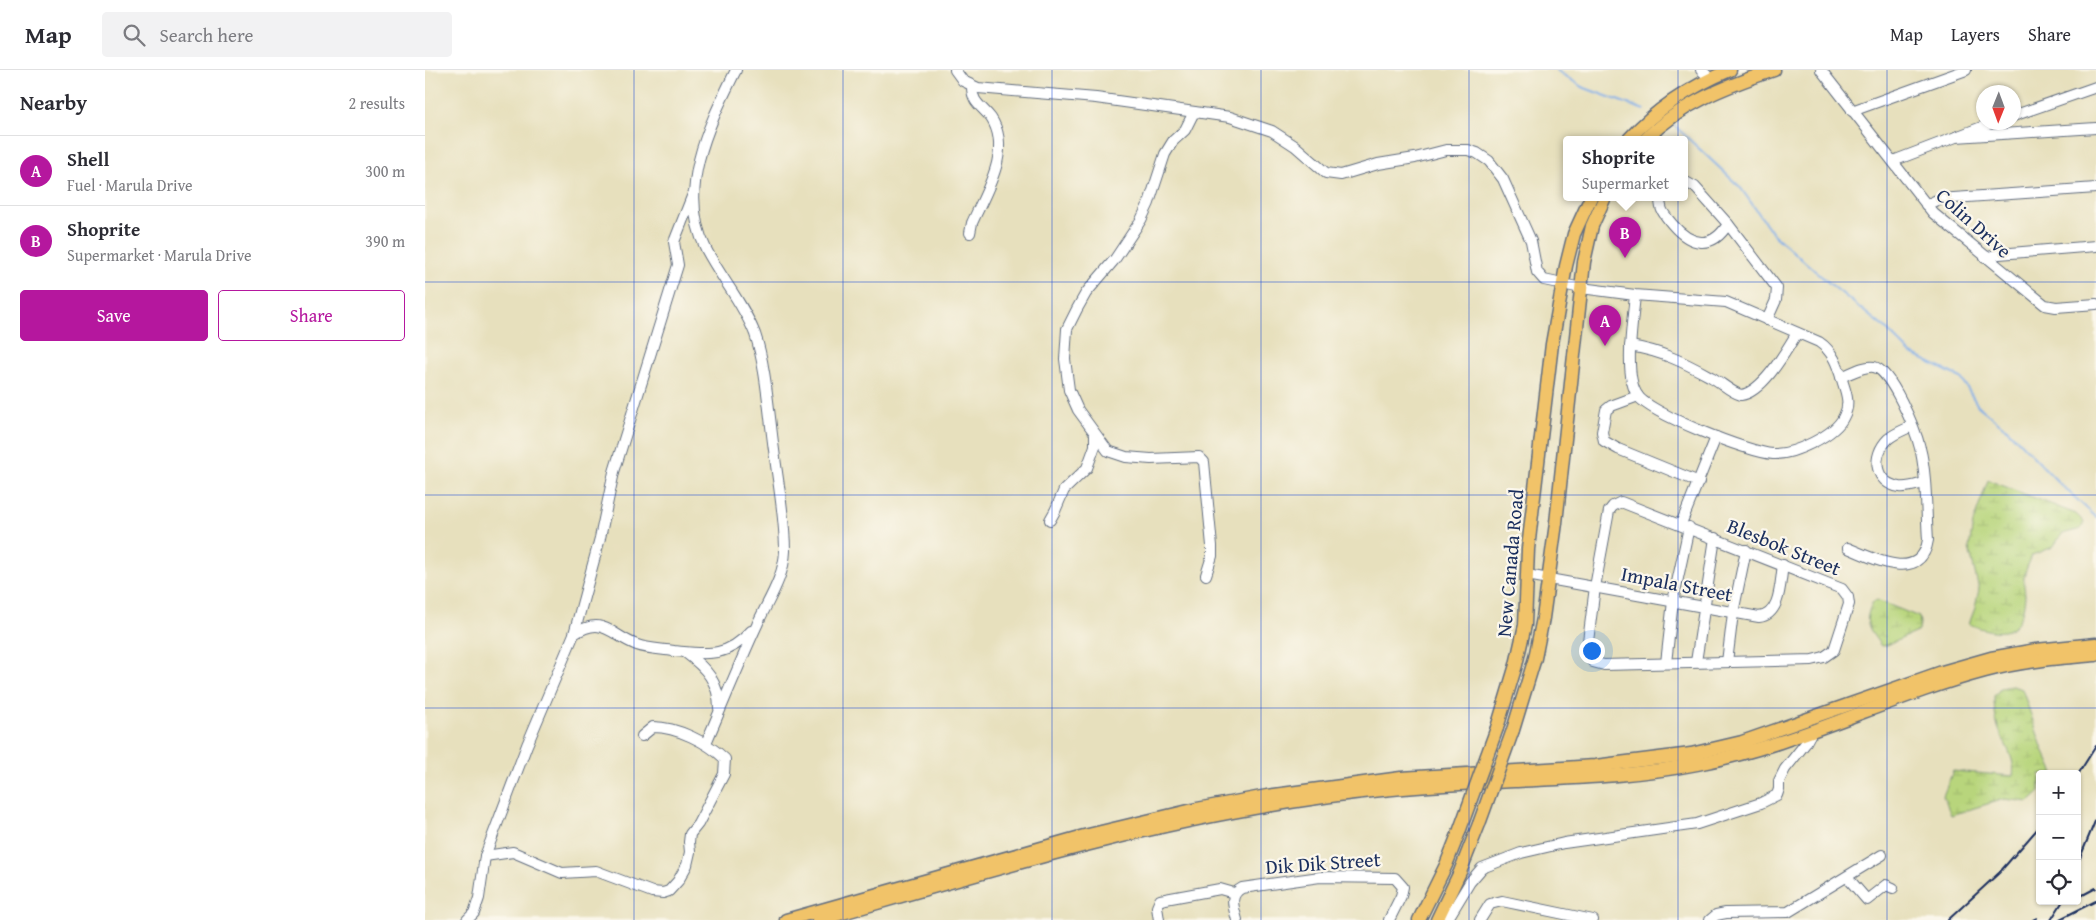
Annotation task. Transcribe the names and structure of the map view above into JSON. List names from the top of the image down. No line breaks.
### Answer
{"streets":{"main road":["New Canada Road"],"street":["Colin Drive","Blesbok Street","Impala Street","Dik Dik Street"]},"crossings":[["Blesbok Street","Impala Street"],["New Canada Road","Impala Street"]],"north":"bottom","page":{"header":"Map","search":"Search here","nav":["Map","Layers","Share"],"heading":["Nearby","2 results"],"list":[{"mark":"A","name":"Shell","note":"Fuel · Marula Drive","value":"300 m"},{"mark":"B","name":"Shoprite","note":"Supermarket · Marula Drive","value":"390 m"}],"popup":["Shoprite","Supermarket"],"pins":["B","A"],"buttons":["Save","Share"],"map_buttons":["+","−"]}}
